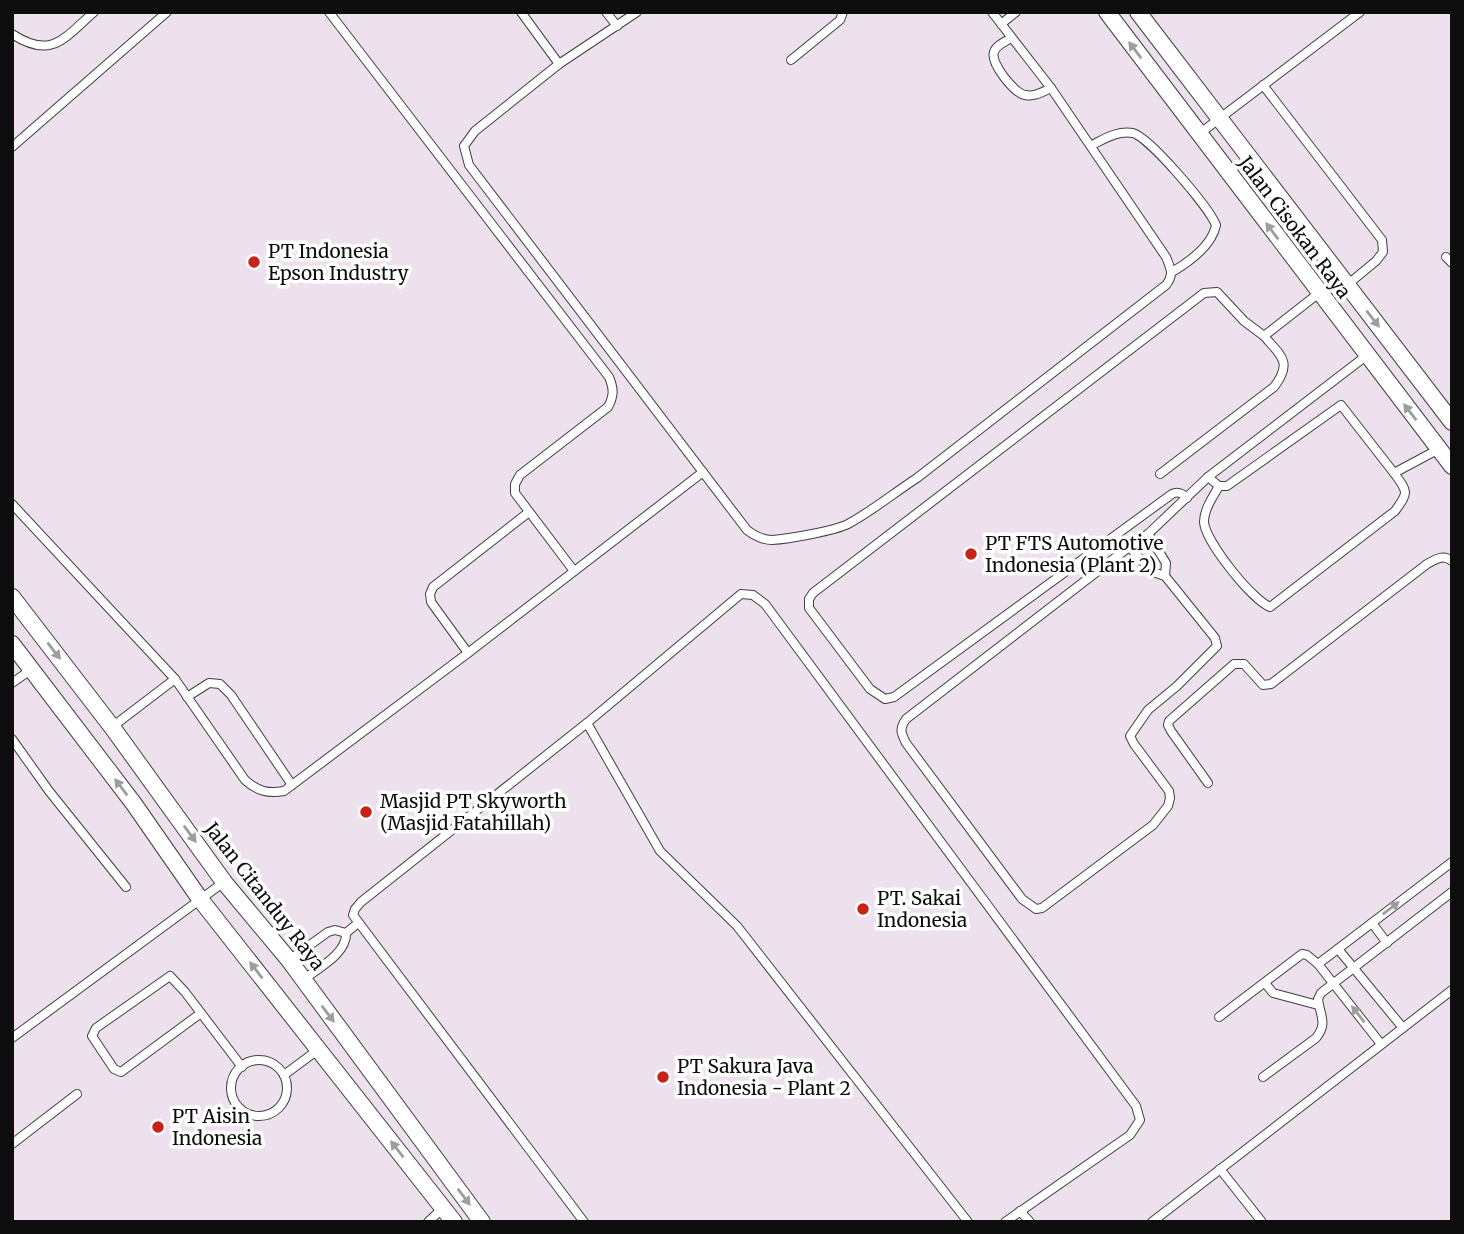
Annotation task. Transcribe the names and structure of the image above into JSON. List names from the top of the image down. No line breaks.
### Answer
{"streets":{"street":["Jalan Cisokan Raya","Jalan Citanduy Raya"]},"places":["PT Indonesia Epson Industry","PT FTS Automotive Indonesia (Plant 2)","Masjid PT Skyworth (Masjid Fatahillah)","PT. Sakai Indonesia","PT Sakura Java Indonesia - Plant 2","PT Aisin Indonesia"]}
